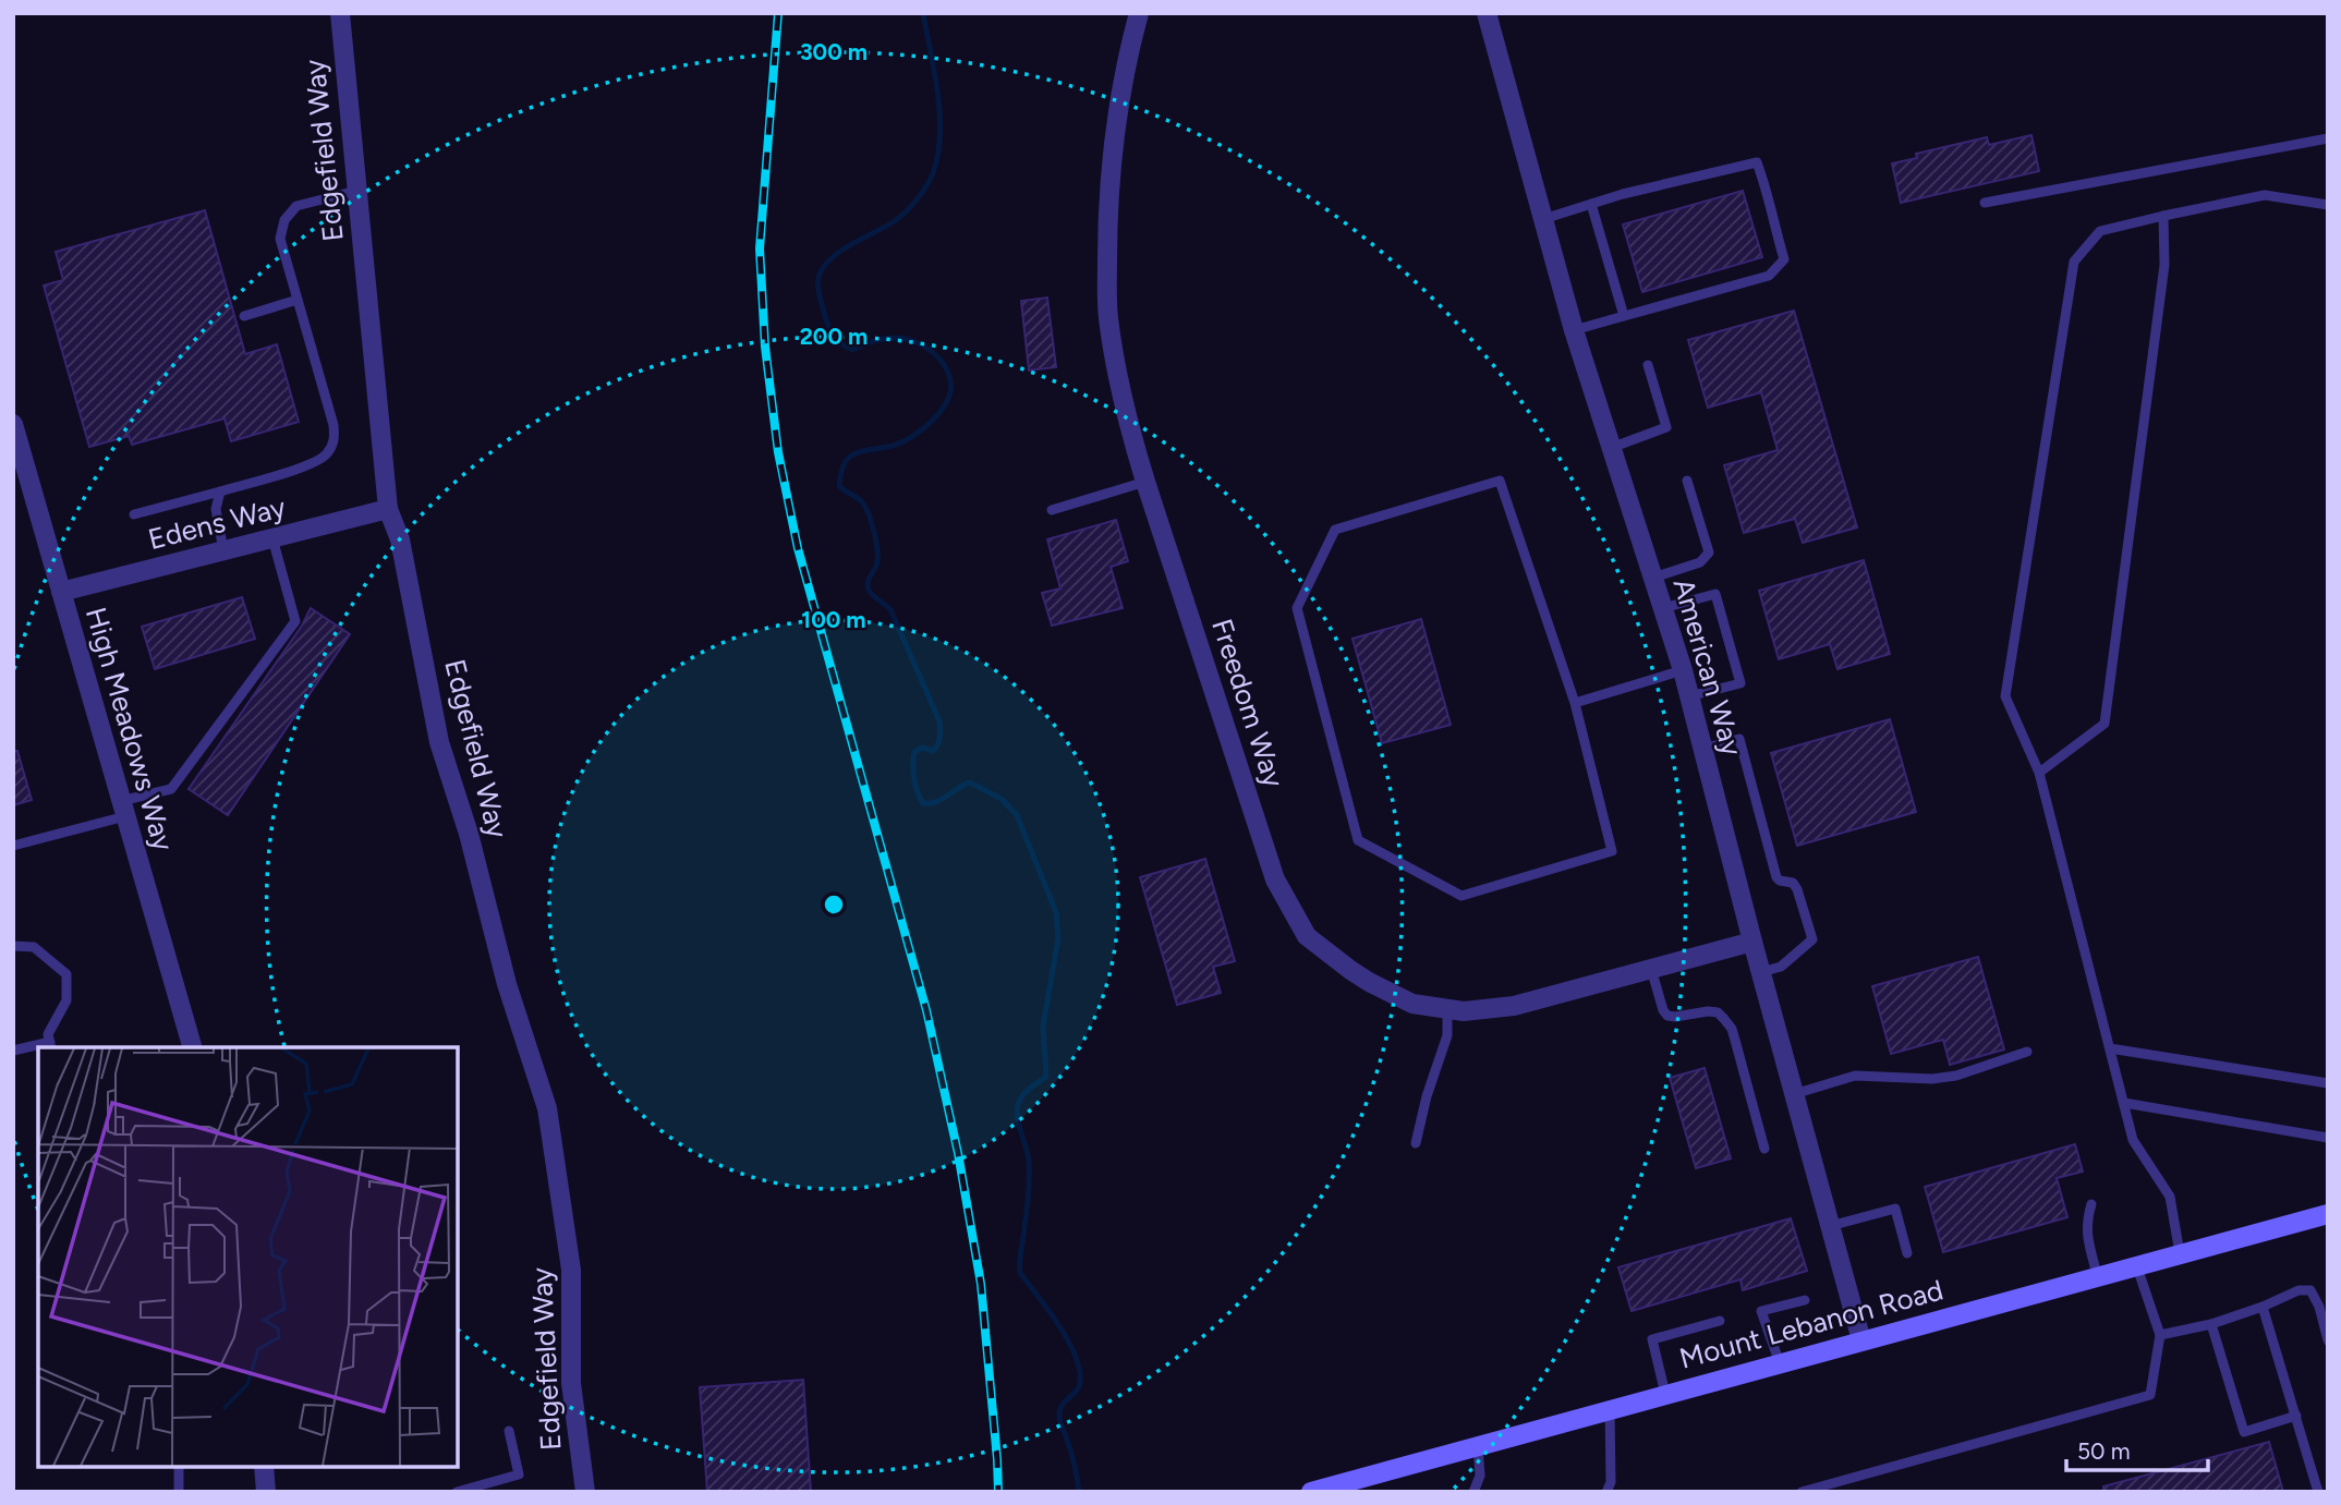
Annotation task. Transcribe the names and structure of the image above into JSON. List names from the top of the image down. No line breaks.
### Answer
{"streets":{"street":["Edgefield Way","Edens Way","American Way","Freedom Way","High Meadows Way","Mount Lebanon Road"]},"crossings":[["Edgefield Way","Edens Way"],["Edens Way","High Meadows Way"],["American Way","Freedom Way"],["American Way","Mount Lebanon Road"]],"scale_bar":"50 m","rings":["300 m","200 m","100 m"]}
